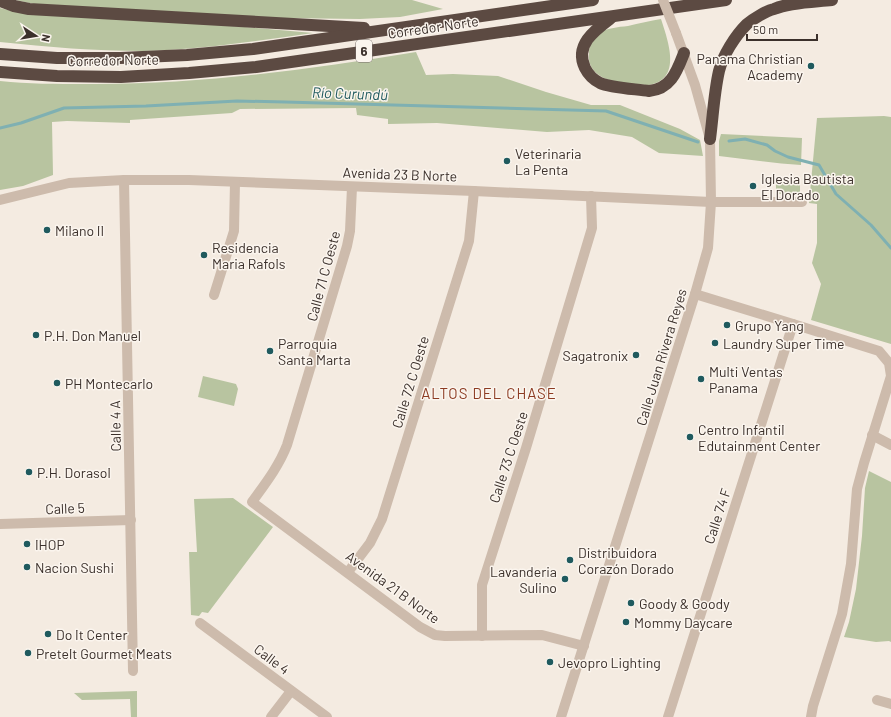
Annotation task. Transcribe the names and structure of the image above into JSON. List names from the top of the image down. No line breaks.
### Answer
{"streets":{"highway":["Corredor Norte","6"],"street":["Avenida 23 B Norte","Calle 71 C Oeste","Calle Juan Rivera Reyes","Calle 72 C Oeste","Calle 4 A","Calle 73 C Oeste","Calle 5","Calle 74 F","Avenida 21 B Norte","Calle 4"]},"crossings":[["Avenida 23 B Norte","Calle 71 C Oeste"],["Avenida 23 B Norte","Calle Juan Rivera Reyes"],["Avenida 23 B Norte","Calle 72 C Oeste"],["Avenida 23 B Norte","Calle 4 A"],["Avenida 23 B Norte","Calle 73 C Oeste"],["Calle 71 C Oeste","Avenida 21 B Norte"],["Calle Juan Rivera Reyes","Avenida 21 B Norte"],["Calle 72 C Oeste","Avenida 21 B Norte"],["Calle 4 A","Calle 5"],["Calle 73 C Oeste","Avenida 21 B Norte"]],"districts":["ALTOS DEL CHASE"],"water":["Río Curundú"],"places":["Panama Christian Academy","Veterinaria La Penta","Iglesia Bautista El Dorado","Milano II","Residencia Maria Rafols","Grupo Yang","P.H. Don Manuel","Laundry Super Time","Parroquia Santa Marta","Sagatronix","Multi Ventas Panama","PH Montecarlo","Centro Infantil Edutainment Center","P.H. Dorasol","IHOP","Distribuidora Corazón Dorado","Nacion Sushi","Lavanderia Sulino","Goody & Goody","Mommy Daycare","Do It Center","Pretelt Gourmet Meats","Jevopro Lighting"],"scale_bar":"50 m","north":"right"}
